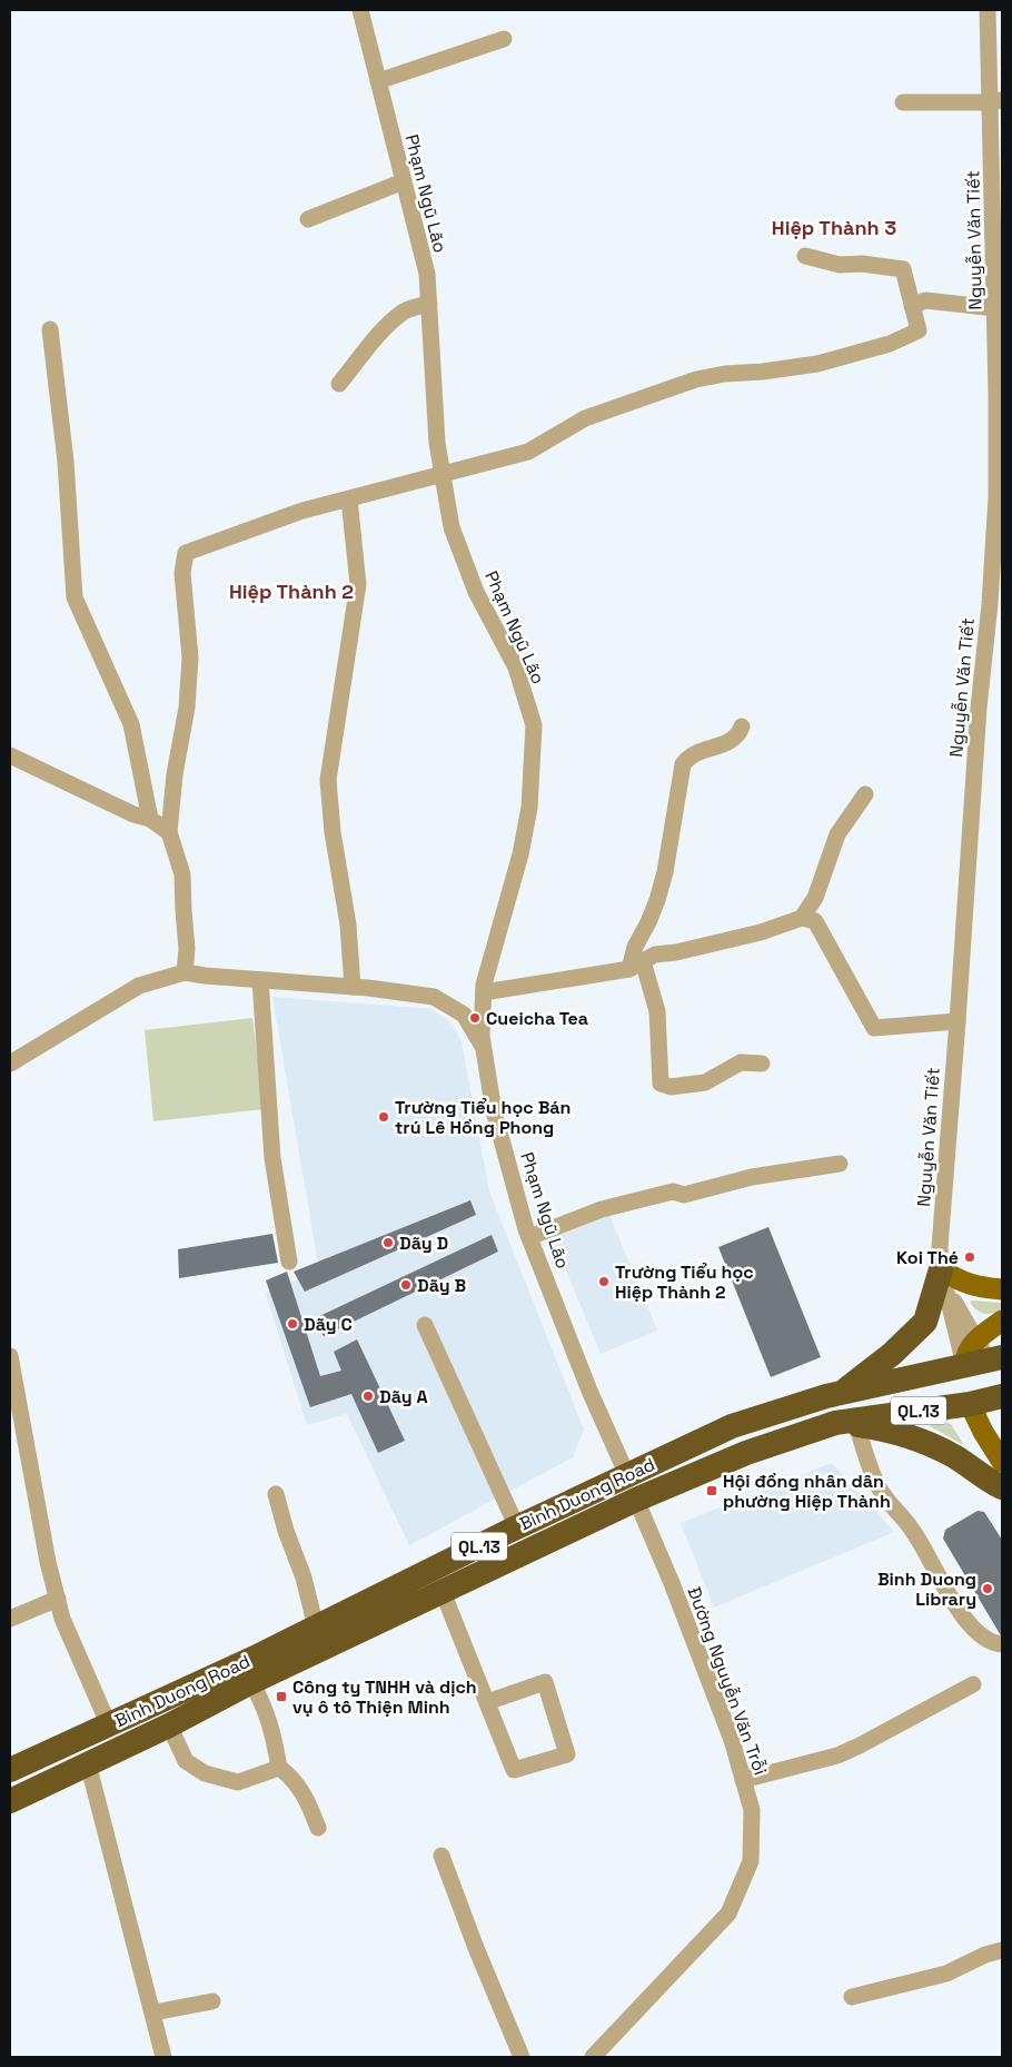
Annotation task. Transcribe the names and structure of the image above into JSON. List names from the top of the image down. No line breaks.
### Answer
{"streets":{"highway":["QL.13","Binh Duong Road"],"street":["Phạm Ngũ Lão","Nguyễn Văn Tiết","Đường Nguyễn Văn Trỗi"]},"crossings":[["Phạm Ngũ Lão","Binh Duong Road"],["Nguyễn Văn Tiết","Binh Duong Road"],["Binh Duong Road","Đường Nguyễn Văn Trỗi"]],"districts":["Hiệp Thành 3","Hiệp Thành 2"],"places":{"other":["Cueicha Tea","Trường Tiểu học Bán trú Lê Hồng Phong","Dãy D","Koi Thé","Trường Tiểu học Hiệp Thành 2","Dãy B","Dãy C","Dãy A","Binh Duong Library"],"transit":["Hội đồng nhân dân phường Hiệp Thành","Công ty TNHH và dịch vụ ô tô Thiện Minh"]}}
